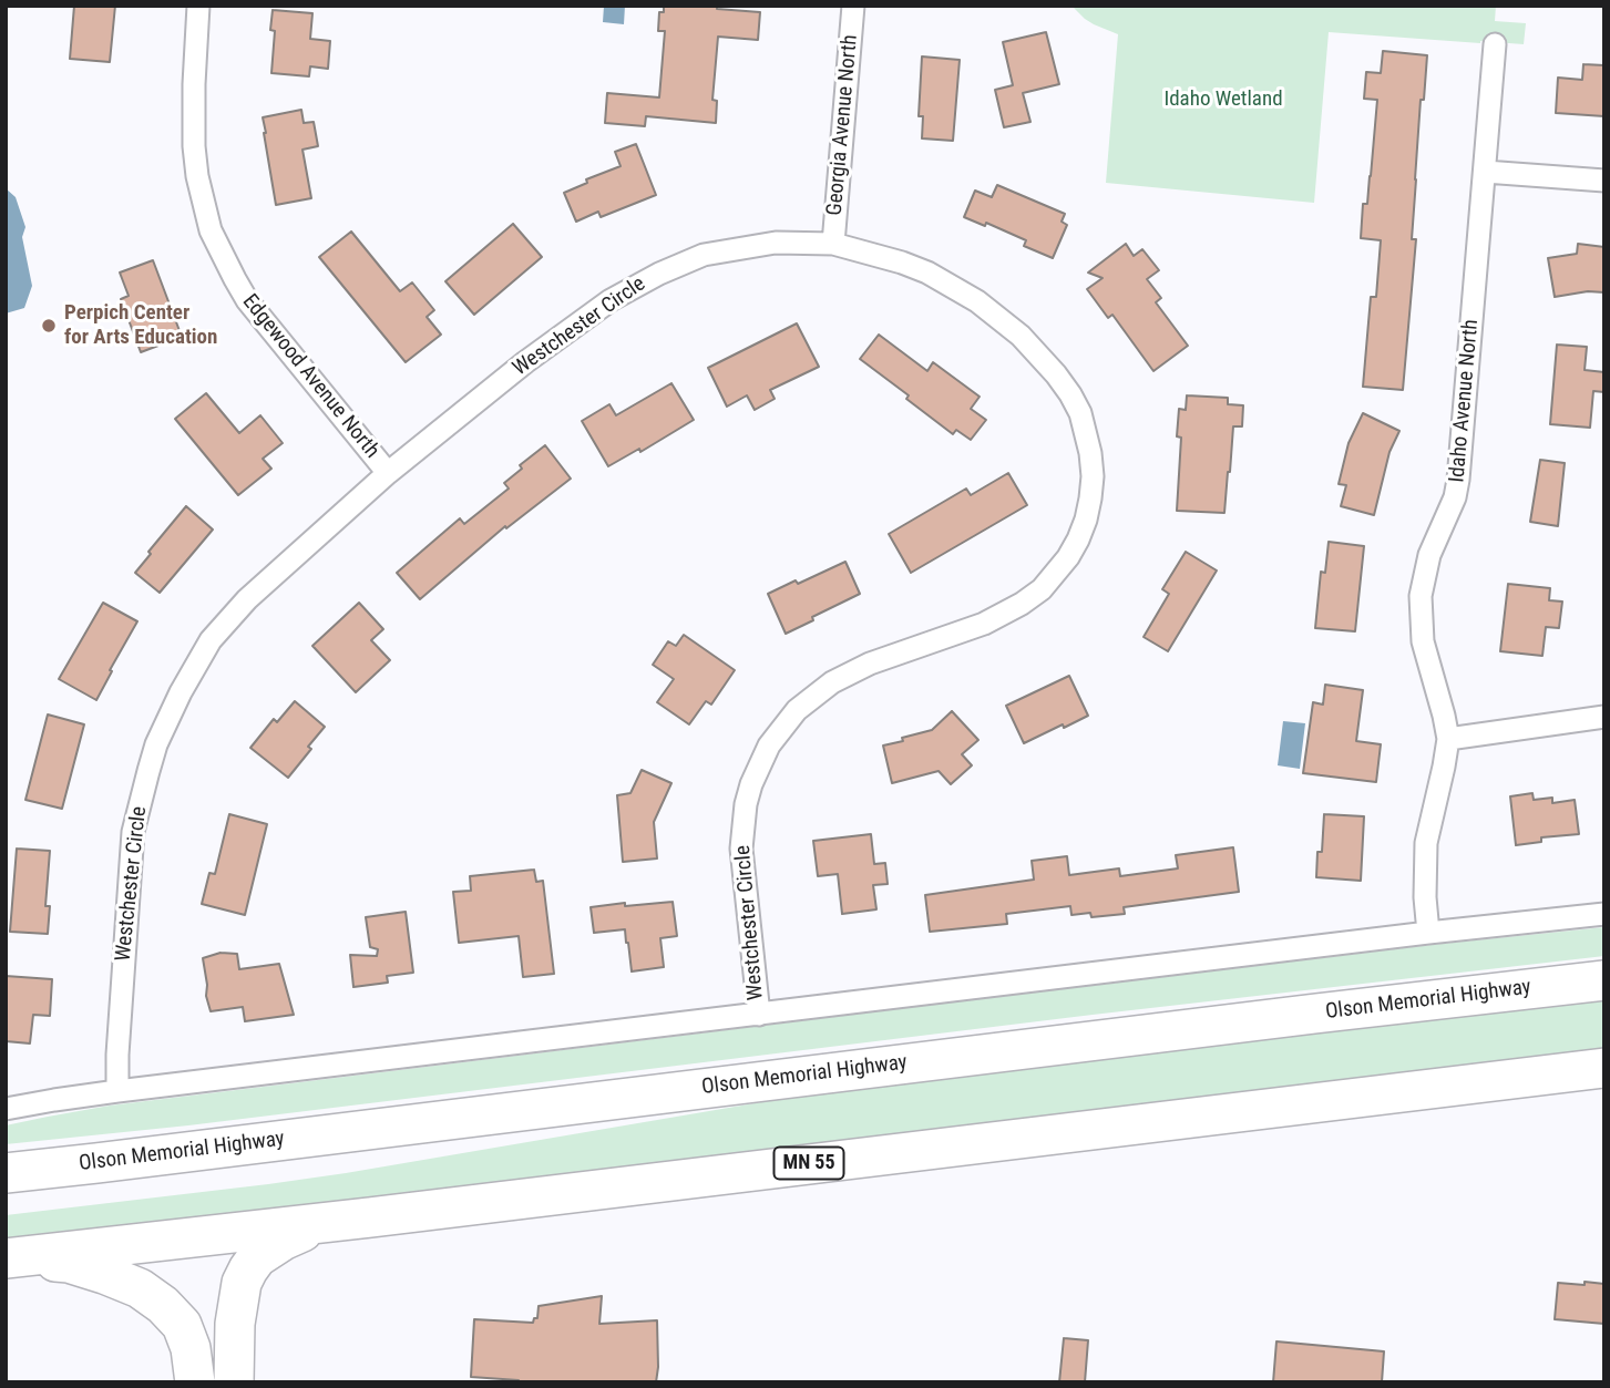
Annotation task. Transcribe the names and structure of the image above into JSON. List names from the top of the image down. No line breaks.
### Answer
{"streets":{"highway":["Olson Memorial Highway","MN 55"],"street":["Georgia Avenue North","Westchester Circle","Edgewood Avenue North","Idaho Avenue North"]},"crossings":[["Georgia Avenue North","Westchester Circle"],["Westchester Circle","Edgewood Avenue North"]],"parks":["Idaho Wetland"],"places":["Perpich Center for Arts Education"]}
